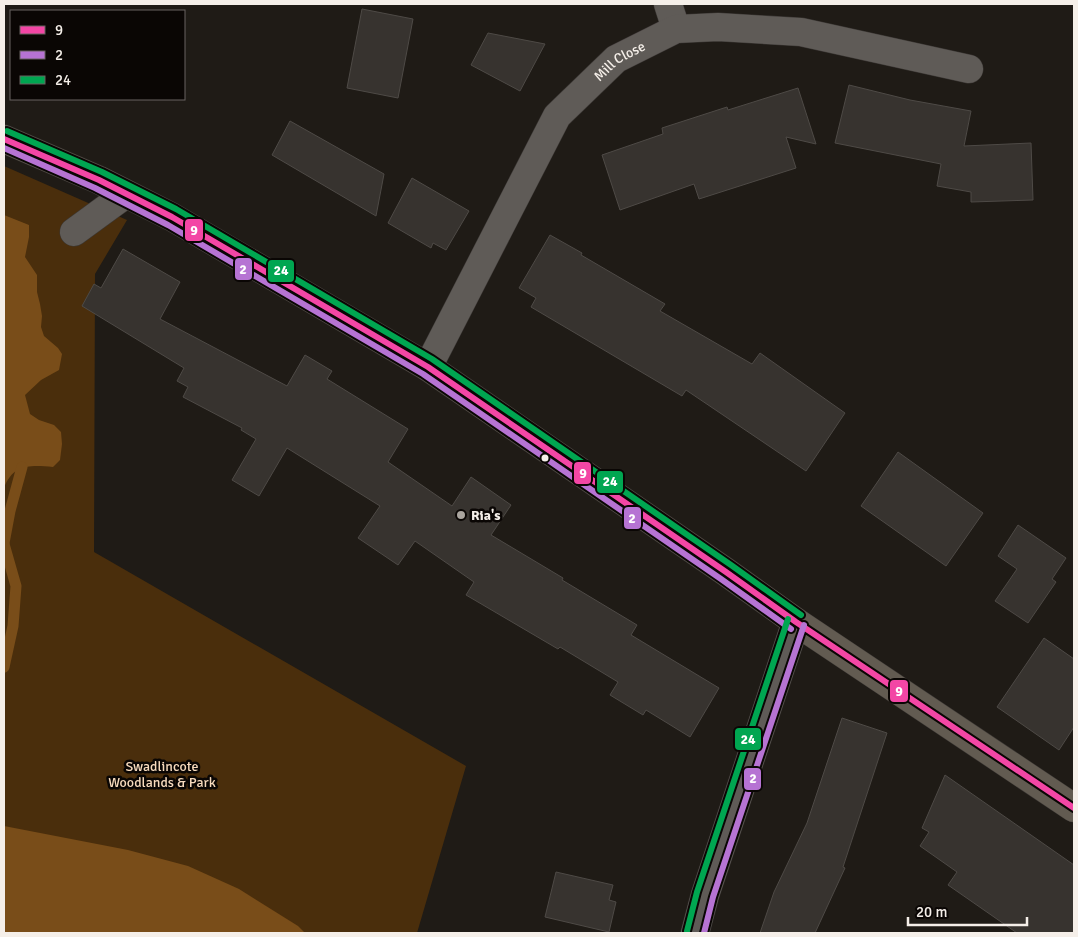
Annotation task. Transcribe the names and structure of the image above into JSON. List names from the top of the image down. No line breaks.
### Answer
{"streets":{"street":["Mill Close"]},"parks":["Swadlincote Woodlands & Park"],"places":["Ria's"],"lines":["transit line 24","transit line 9","transit line 2"],"legend":["9","2","24"],"scale_bar":"20 m"}
